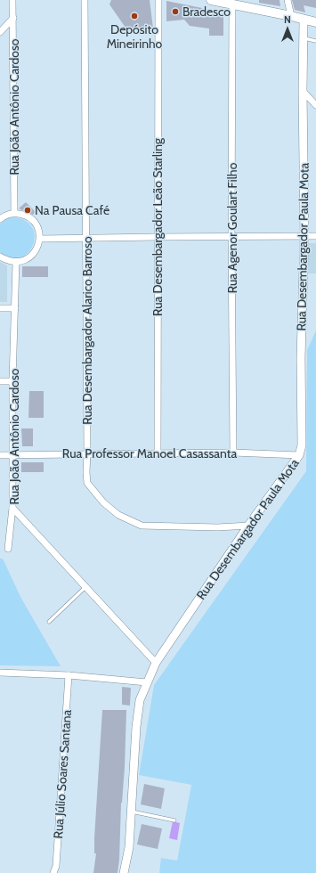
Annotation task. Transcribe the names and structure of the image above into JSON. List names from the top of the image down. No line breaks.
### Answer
{"streets":{"street":["Rua João Antônio Cardoso","Rua Desembargador Leão Starling","Rua Agenor Goulart Filho","Rua Desembargador Paula Mota","Rua Desembargador Alarico Barroso","Rua Professor Manoel Casassanta","Rua Júlio Soares Santana"]},"crossings":[["Rua João Antônio Cardoso","Rua Desembargador Paula Mota"],["Rua João Antônio Cardoso","Rua Professor Manoel Casassanta"],["Rua Desembargador Leão Starling","Rua Professor Manoel Casassanta"],["Rua Agenor Goulart Filho","Rua Professor Manoel Casassanta"],["Rua Desembargador Paula Mota","Rua Desembargador Alarico Barroso"],["Rua Desembargador Paula Mota","Rua Professor Manoel Casassanta"],["Rua Desembargador Alarico Barroso","Rua Professor Manoel Casassanta"]],"places":["Bradesco","Depósito Mineirinho","Na Pausa Café"],"north":"top"}
